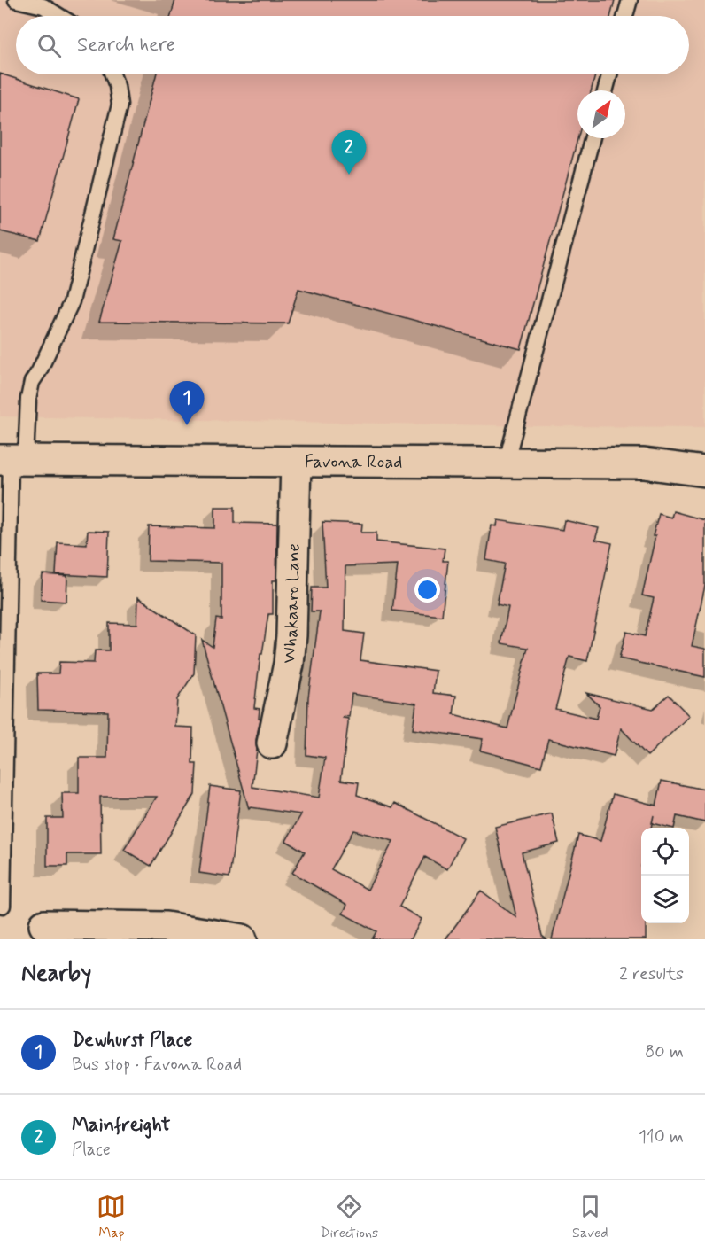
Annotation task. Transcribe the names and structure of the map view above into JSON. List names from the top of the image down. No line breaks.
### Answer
{"streets":{"main road":["Favona Road","Whakaaro Lane"]},"crossings":[["Favona Road","Whakaaro Lane"]],"north":"top right","page":{"search":"Search here","pins":["2","1"],"heading":["Nearby","2 results"],"list":[{"mark":"1","name":"Dewhurst Place","note":"Bus stop · Favona Road","value":"80 m"},{"mark":"2","name":"Mainfreight","note":"Place","value":"110 m"}],"nav":["Map","Directions","Saved"]}}
